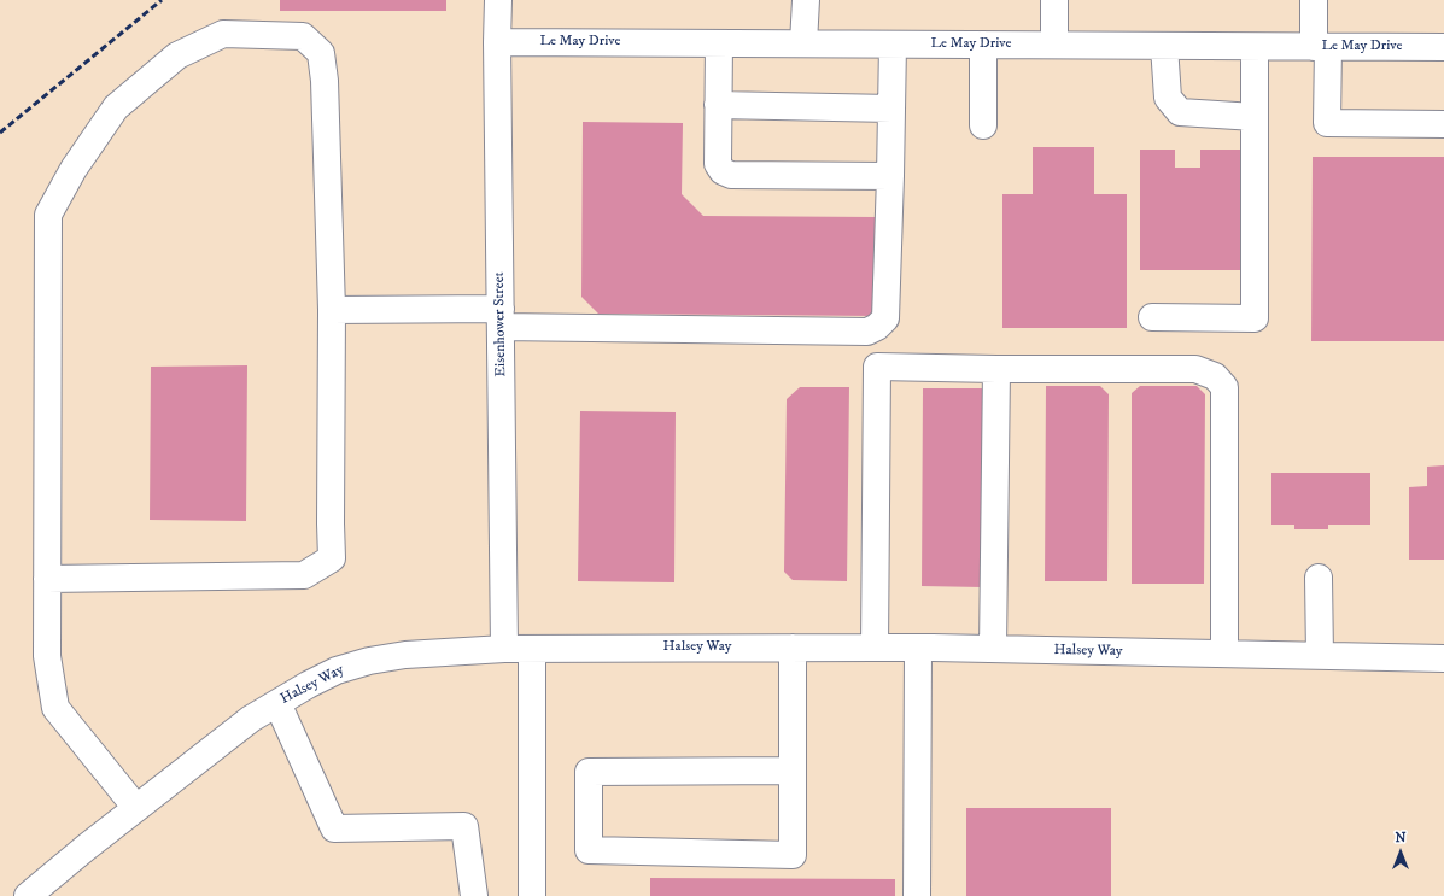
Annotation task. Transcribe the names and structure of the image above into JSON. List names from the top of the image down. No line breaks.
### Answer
{"streets":{"street":["Le May Drive","Eisenhower Street","Halsey Way"]},"crossings":[["Le May Drive","Eisenhower Street"],["Eisenhower Street","Halsey Way"]],"north":"top"}
